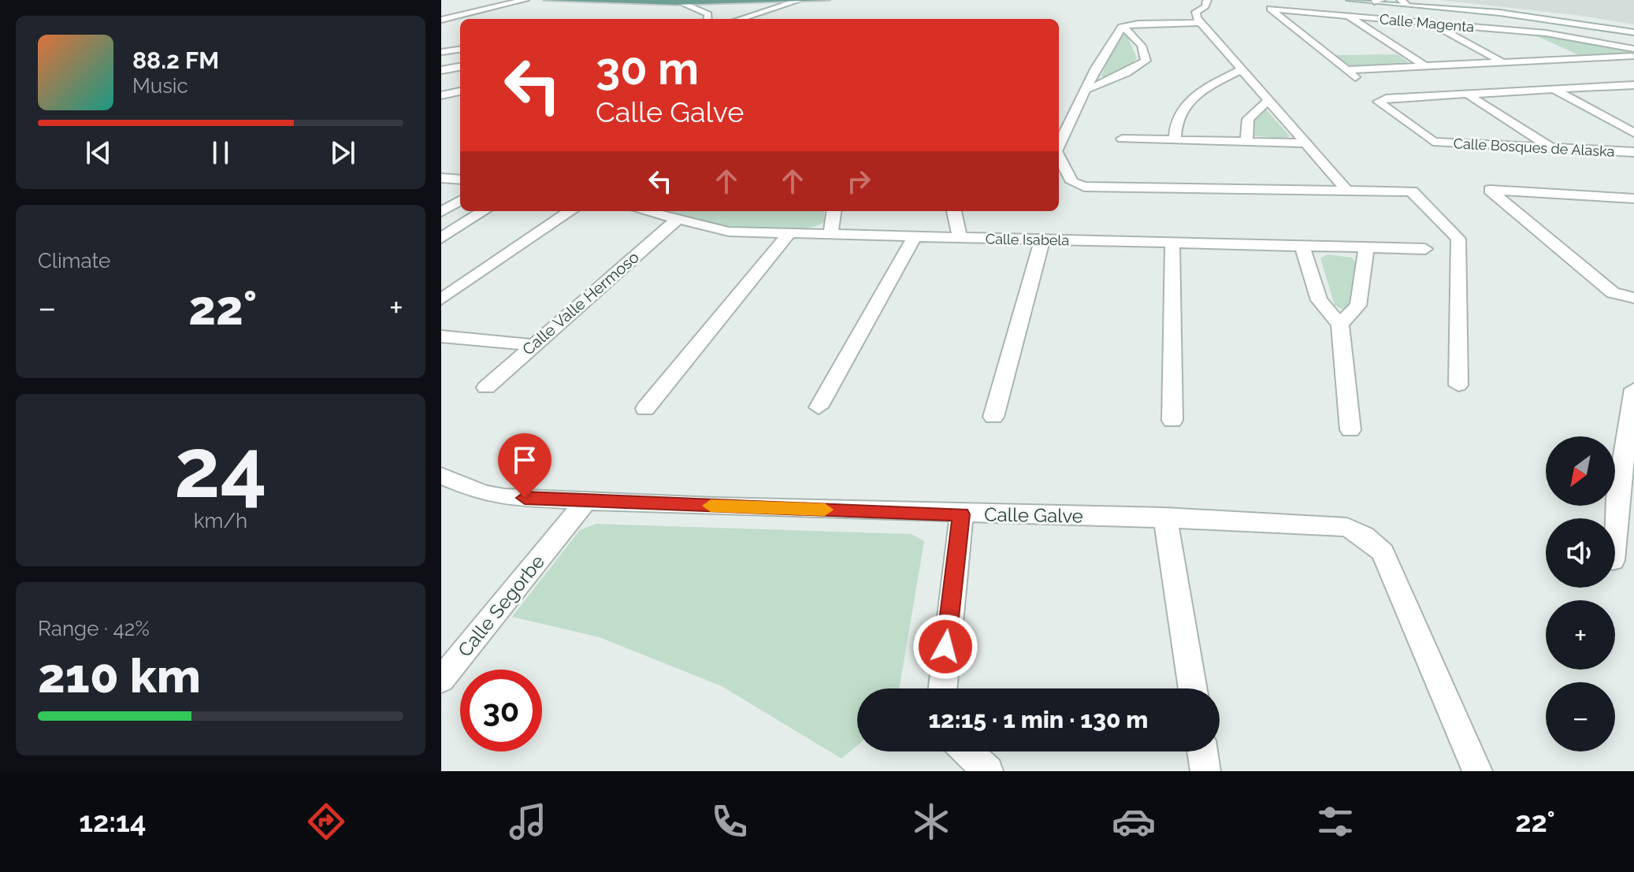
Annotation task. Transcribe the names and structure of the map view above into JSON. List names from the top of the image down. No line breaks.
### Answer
{"streets":{"street":["Calle Magenta","Calle Bosques de Alaska","Calle Isabela","Calle Valle Hermoso","Calle Galve","Calle Segorbe"]},"crossings":[["Calle Isabela","Calle Valle Hermoso"],["Calle Galve","Calle Segorbe"]],"north":"bottom left","page":{"turn":["30 m","Calle Galve"],"song":["88.2 FM","Music"],"tile":["Climate",["24","km/h"],["Range · 42%","210 km"]],"heat":["−","22°","+"],"map_buttons":["+","−"],"limit":"30","trip":"12:15 · 1 min · 130 m","tabs":["12:14","22°"]}}
